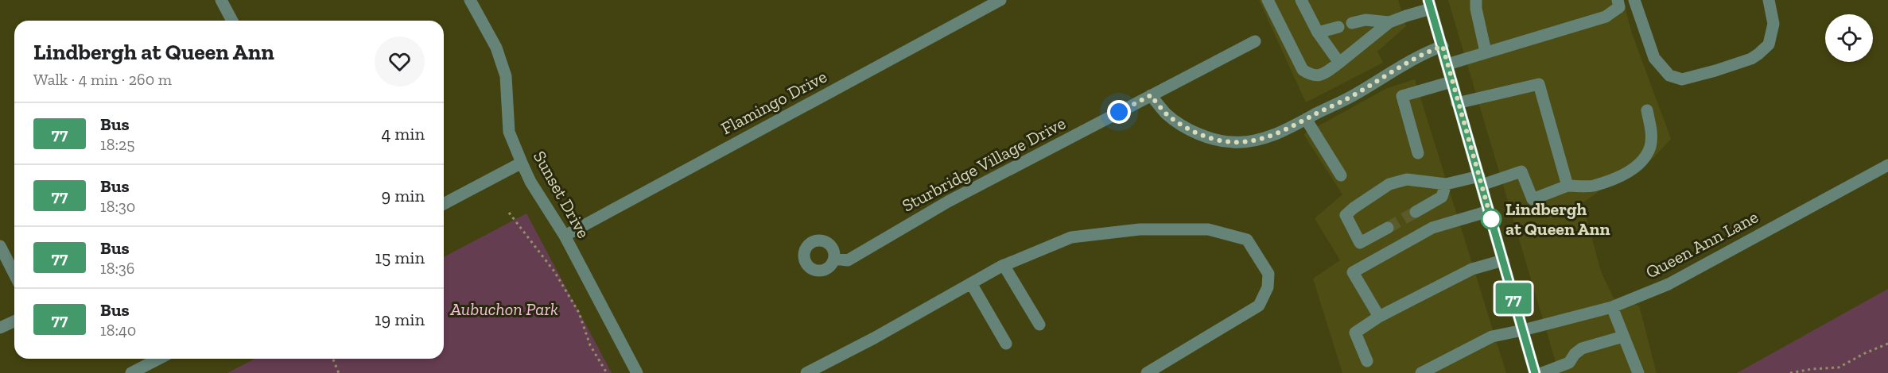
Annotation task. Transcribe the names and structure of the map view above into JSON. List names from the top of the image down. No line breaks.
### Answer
{"streets":{"street":["Flamingo Drive","Sturbridge Village Drive","Sunset Drive","Queen Ann Lane"]},"crossings":[["Flamingo Drive","Sunset Drive"]],"parks":["Aubuchon Park"],"places":["Lindbergh at Queen Ann"],"lines":["bus line 77"],"page":{"on_map":"77","heading":["Lindbergh at Queen Ann","Walk · 4 min · 260 m"],"list":[{"mark":"77","name":"Bus","note":"18:25","value":"4 min"},{"mark":"77","name":"Bus","note":"18:30","value":"9 min"},{"mark":"77","name":"Bus","note":"18:36","value":"15 min"},{"mark":"77","name":"Bus","note":"18:40","value":"19 min"}]}}
